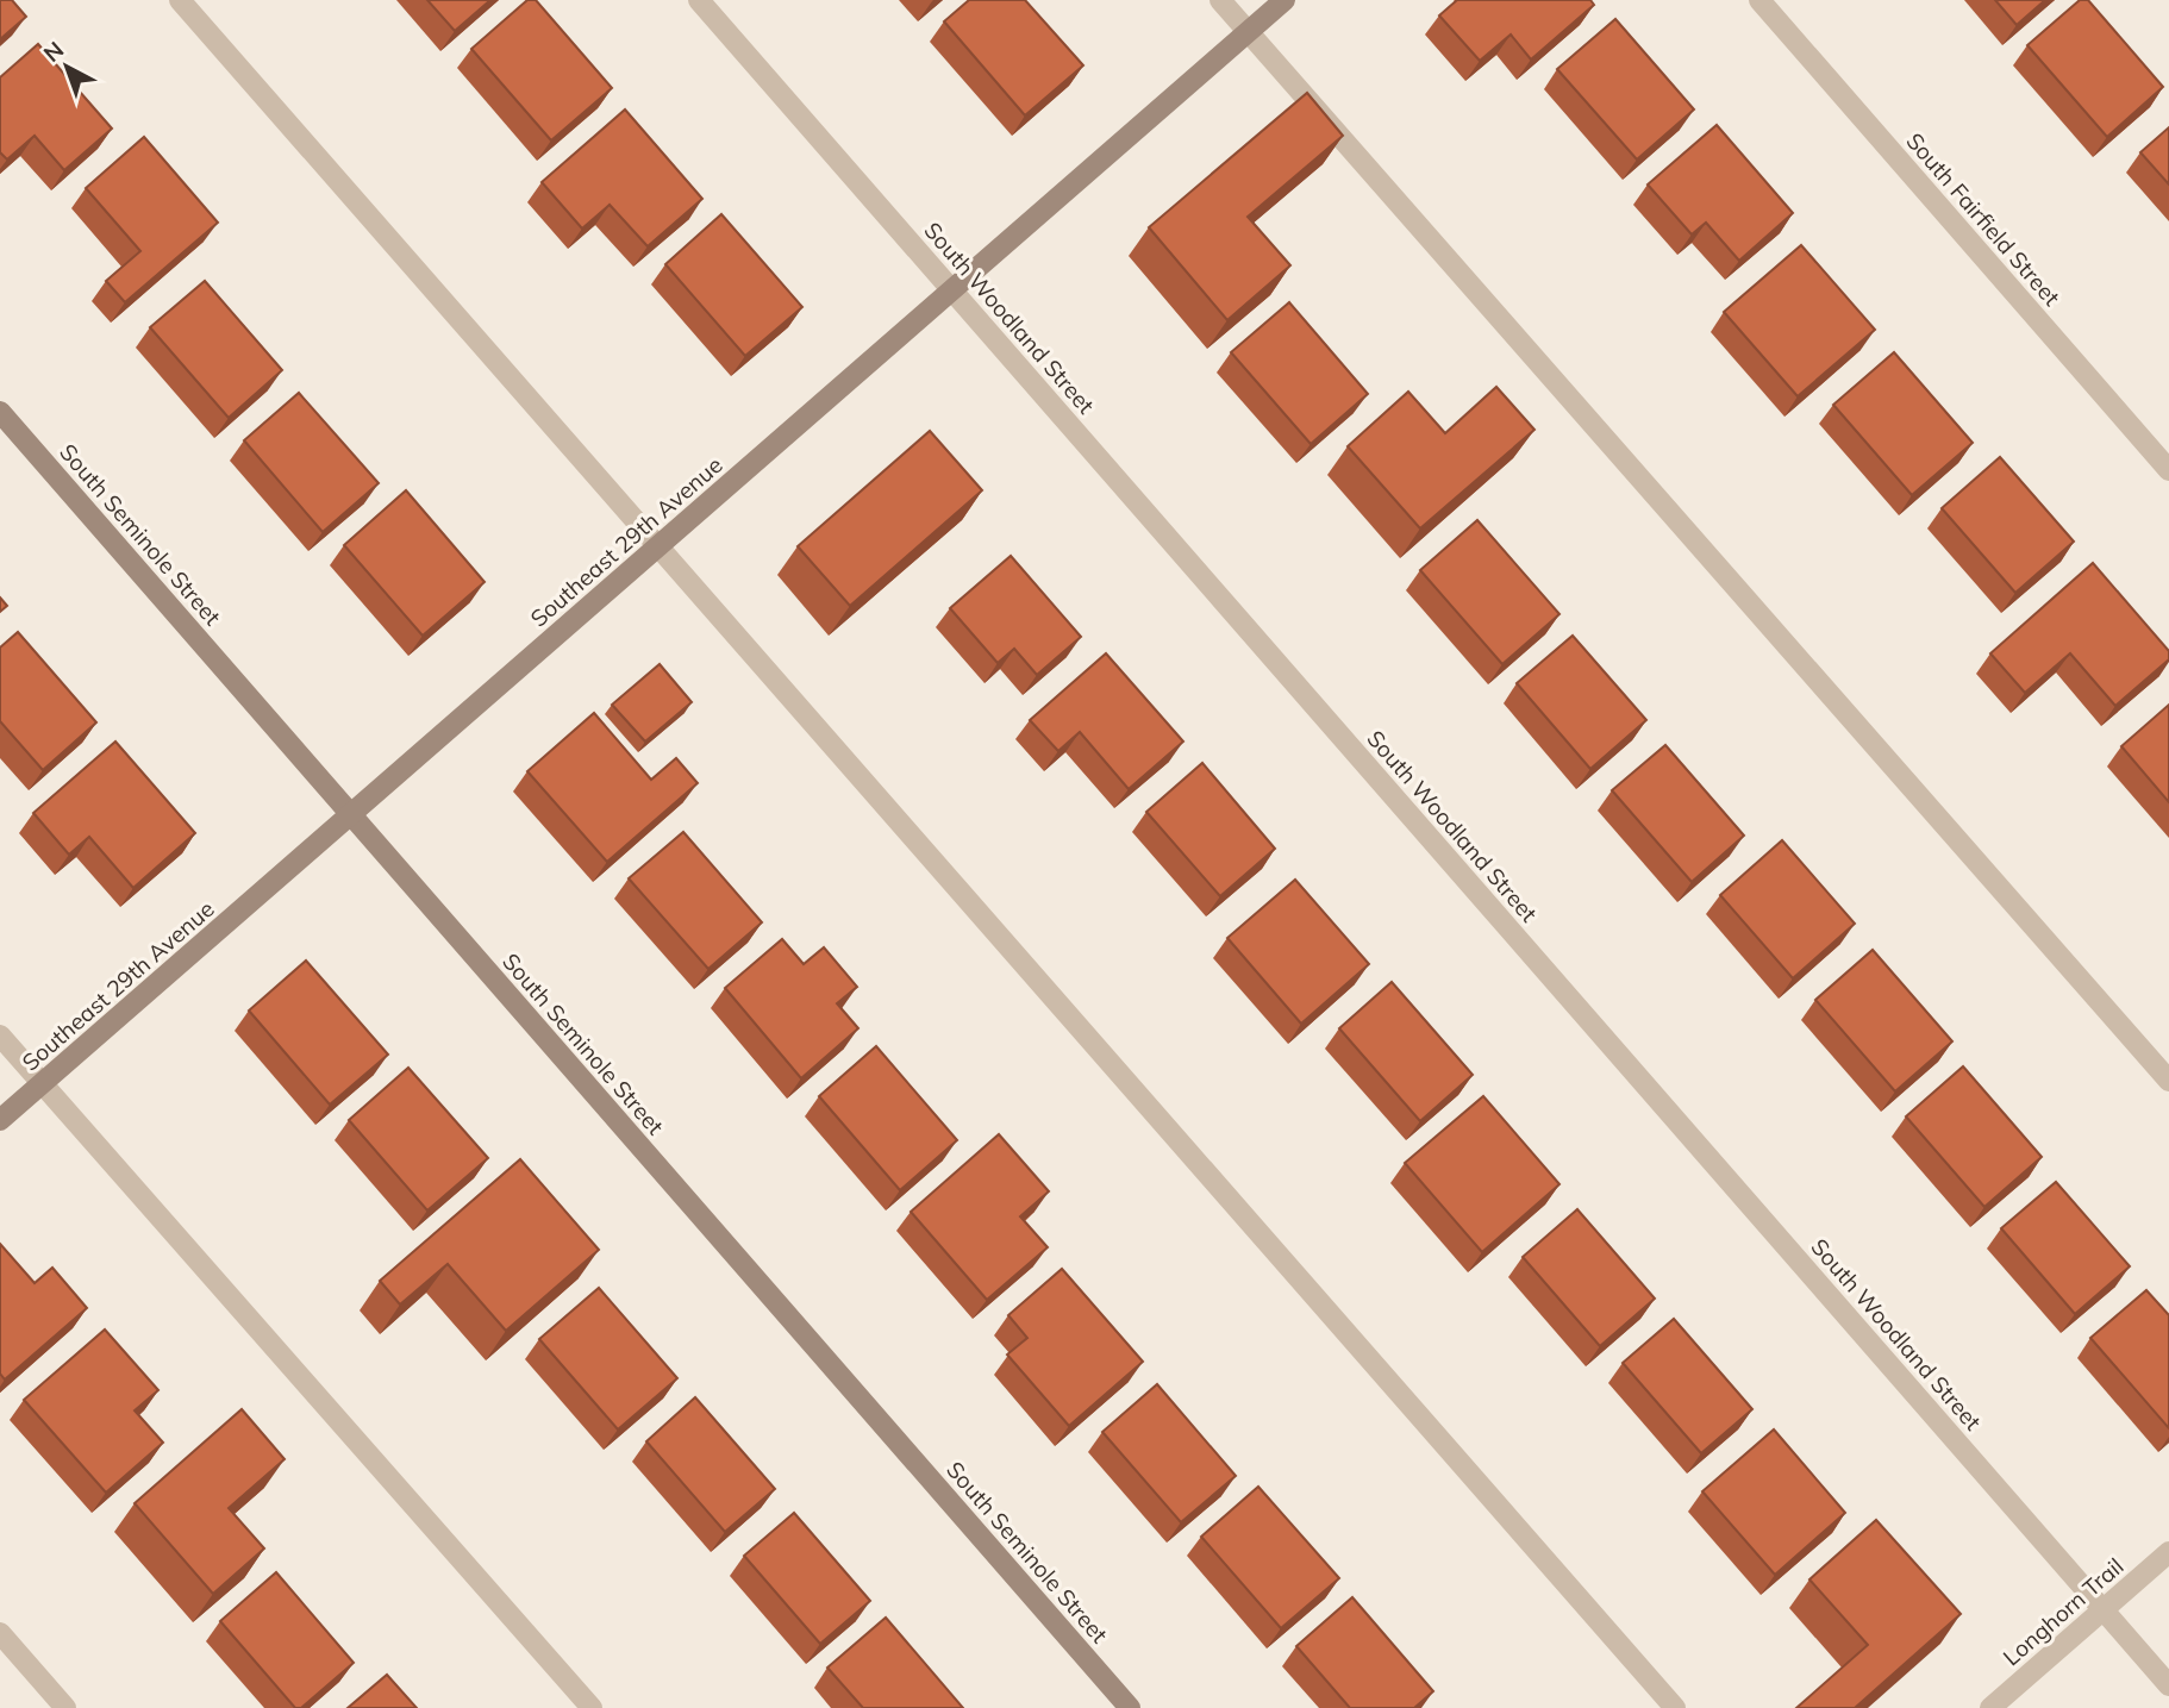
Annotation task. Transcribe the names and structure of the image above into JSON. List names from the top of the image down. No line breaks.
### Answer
{"streets":{"street":["South Fairfield Street","South Woodland Street","South Seminole Street","Southeast 29th Avenue","Longhorn Trail"]},"crossings":[["South Woodland Street","Southeast 29th Avenue"],["South Woodland Street","Longhorn Trail"],["South Seminole Street","Southeast 29th Avenue"]],"north":"top left"}
